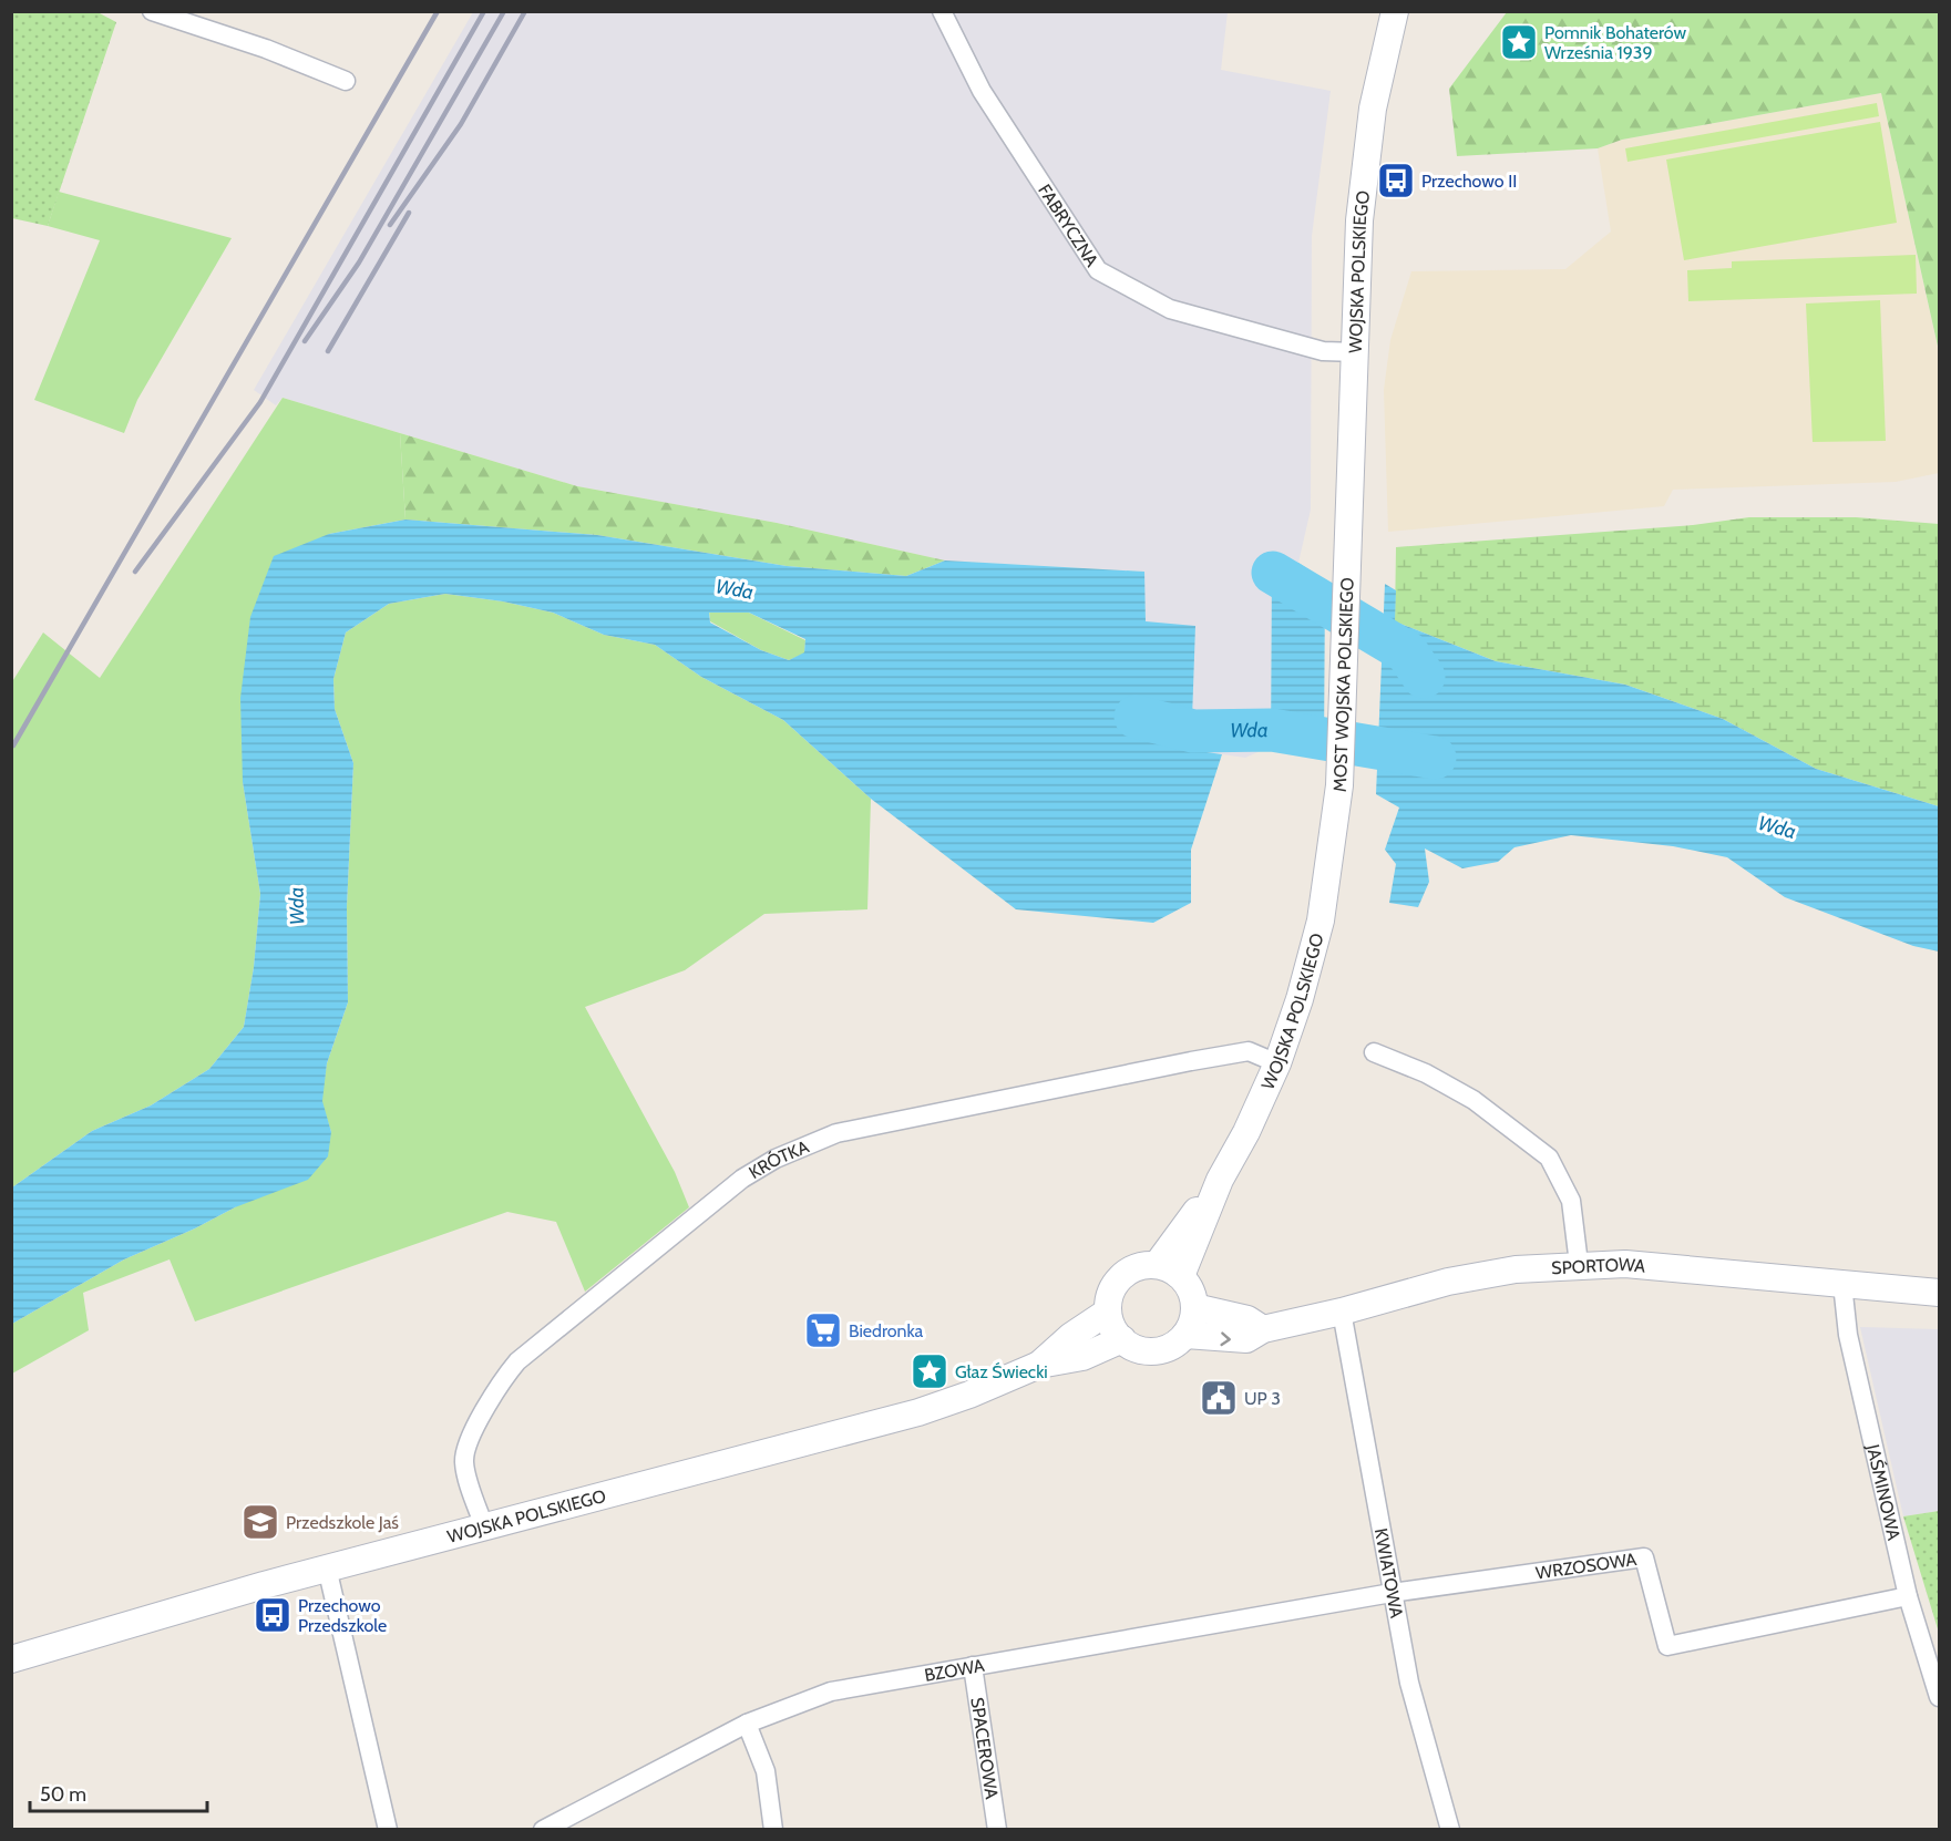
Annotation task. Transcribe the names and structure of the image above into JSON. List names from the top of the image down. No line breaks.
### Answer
{"streets":{"street":["FABRYCZNA","WOJSKA POLSKIEGO","MOST WOJSKA POLSKIEGO","KRÓTKA","SPORTOWA","JAŚMINOWA","WRZOSOWA","KWIATOWA","BZOWA","SPACEROWA"]},"crossings":[["FABRYCZNA","WOJSKA POLSKIEGO"],["WOJSKA POLSKIEGO","MOST WOJSKA POLSKIEGO"],["WOJSKA POLSKIEGO","KRÓTKA"],["WOJSKA POLSKIEGO","SPORTOWA"],["SPORTOWA","JAŚMINOWA"],["SPORTOWA","KWIATOWA"],["JAŚMINOWA","WRZOSOWA"],["WRZOSOWA","KWIATOWA"],["WRZOSOWA","BZOWA"],["KWIATOWA","BZOWA"],["BZOWA","SPACEROWA"]],"water":["Wda"],"places":{"place":["Pomnik Bohaterów Września 1939","Głaz Świecki"],"bus stop":["Przechowo II","Przechowo Przedszkole"],"supermarket":["Biedronka"],"public building":["UP 3"],"school or university":["Przedszkole Jaś"]},"scale_bar":"50 m"}
